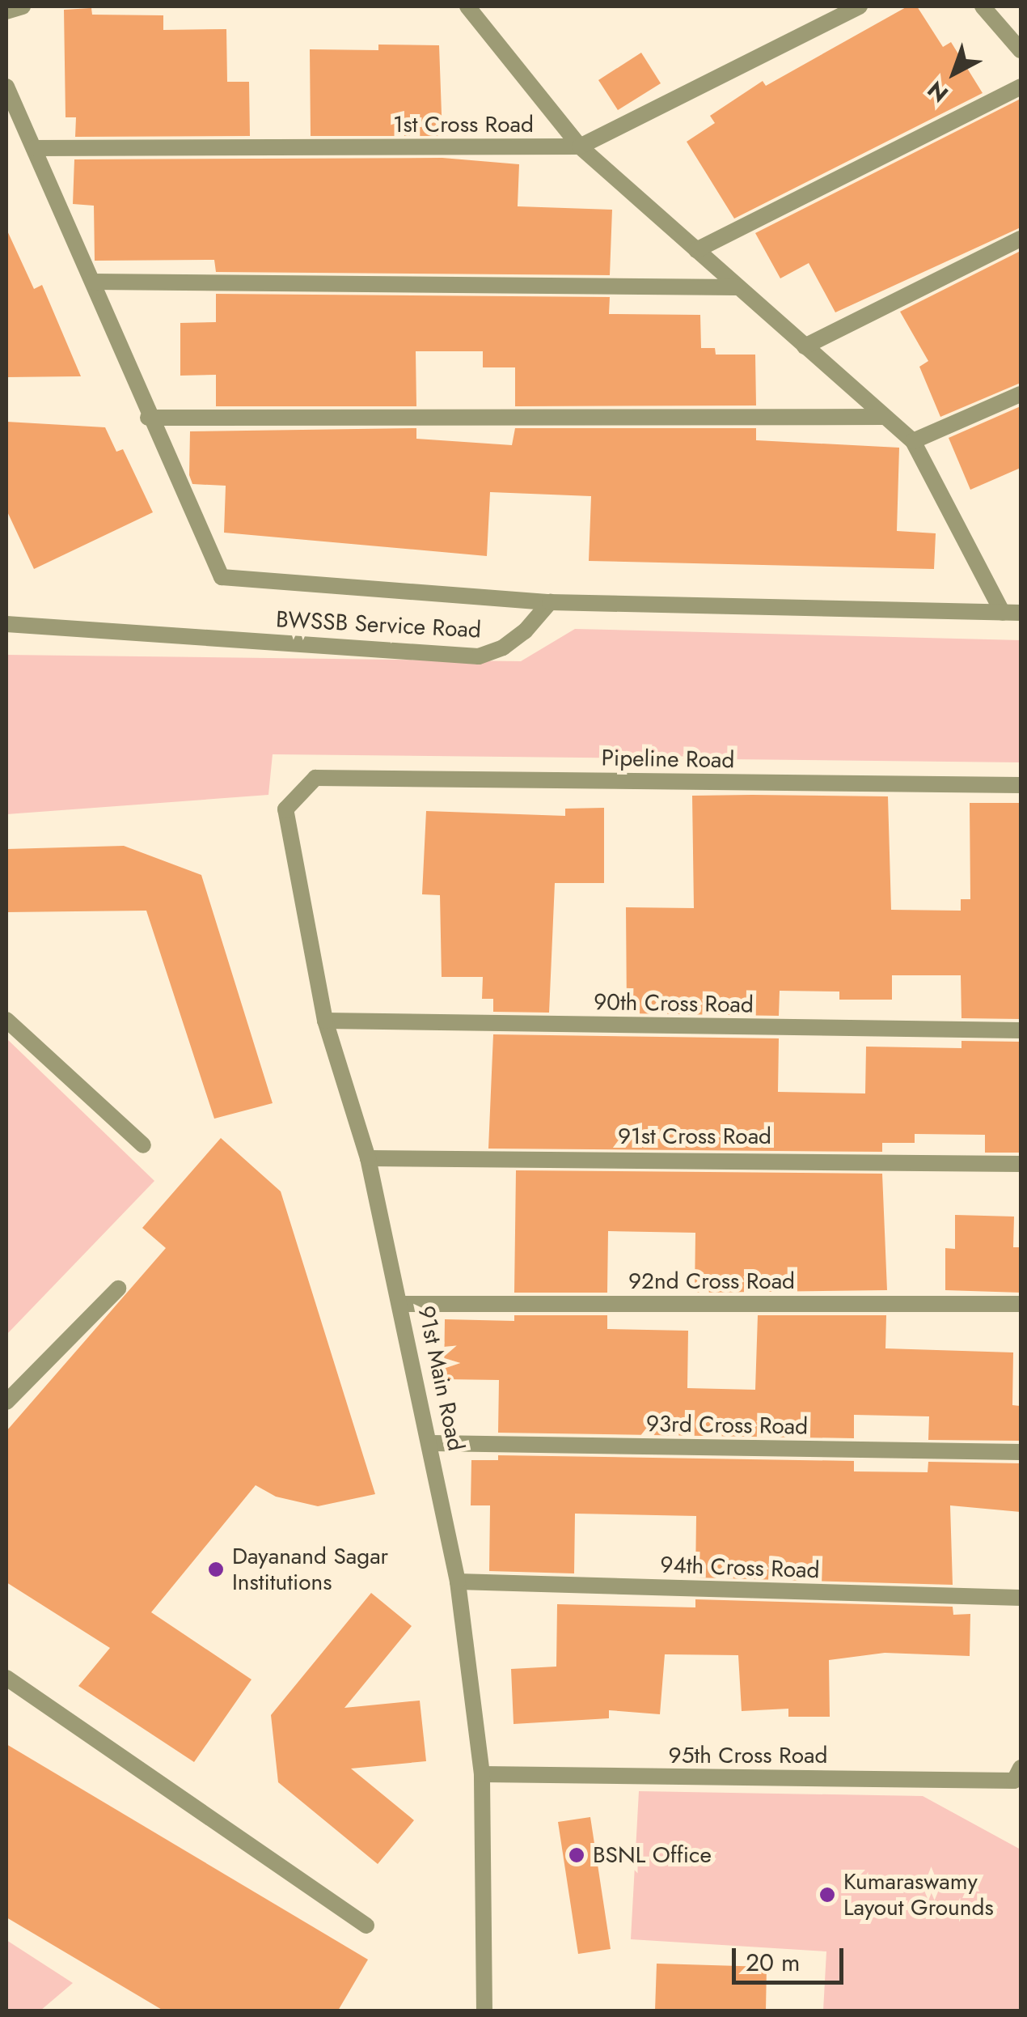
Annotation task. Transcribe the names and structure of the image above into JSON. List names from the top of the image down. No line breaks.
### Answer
{"streets":{"street":["1st Cross Road","BWSSB Service Road","Pipeline Road","90th Cross Road","91st Cross Road","92nd Cross Road","91st Main Road","93rd Cross Road","94th Cross Road","95th Cross Road"]},"crossings":[["Pipeline Road","91st Main Road"],["90th Cross Road","91st Main Road"],["91st Cross Road","91st Main Road"],["92nd Cross Road","91st Main Road"],["91st Main Road","93rd Cross Road"],["91st Main Road","94th Cross Road"],["91st Main Road","95th Cross Road"]],"places":["Dayanand Sagar Institutions","BSNL Office","Kumaraswamy Layout Grounds"],"scale_bar":"20 m","north":"bottom left"}
